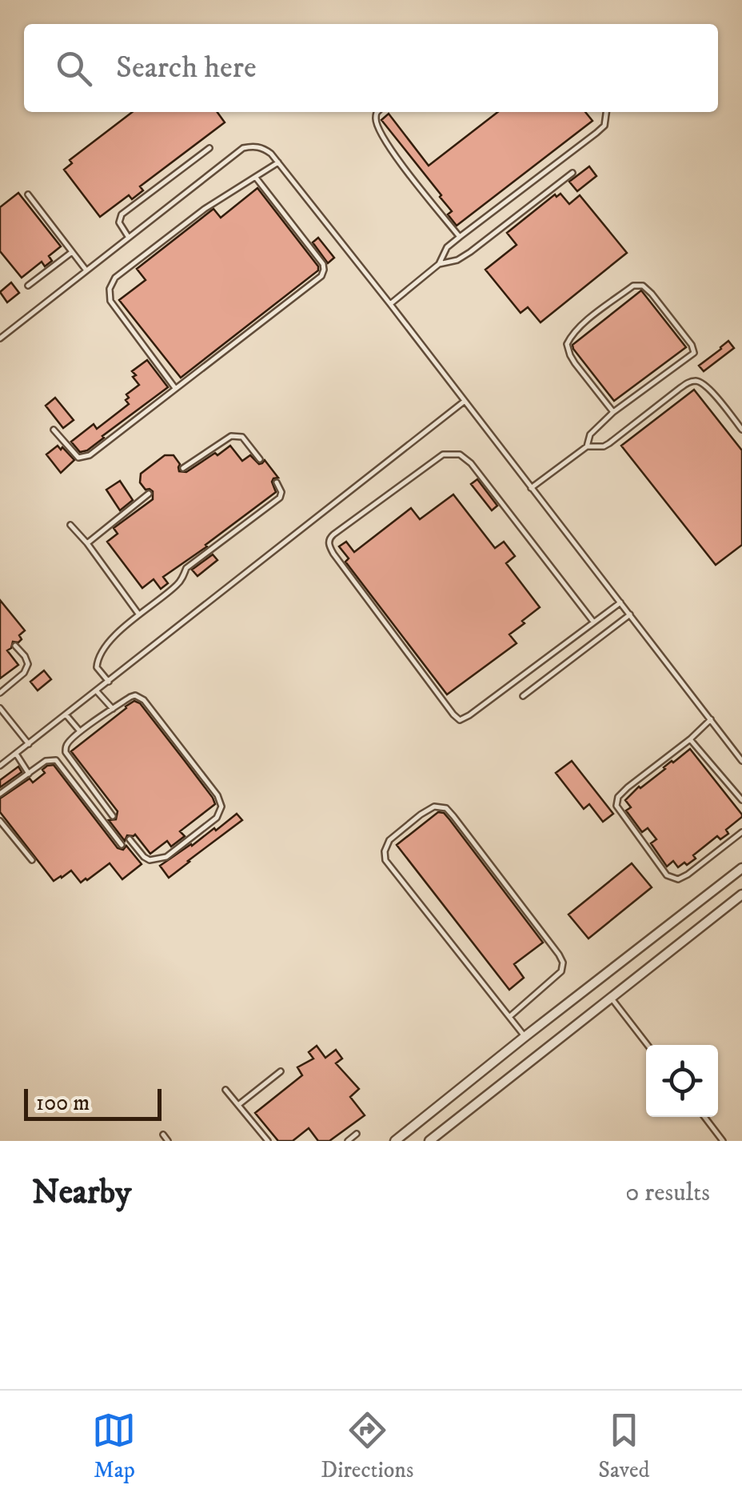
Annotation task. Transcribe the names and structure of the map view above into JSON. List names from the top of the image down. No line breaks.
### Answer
{"scale_bar":"100 m","page":{"search":"Search here","scale":"100 m","heading":["Nearby","0 results"],"nav":["Map","Directions","Saved"]}}
